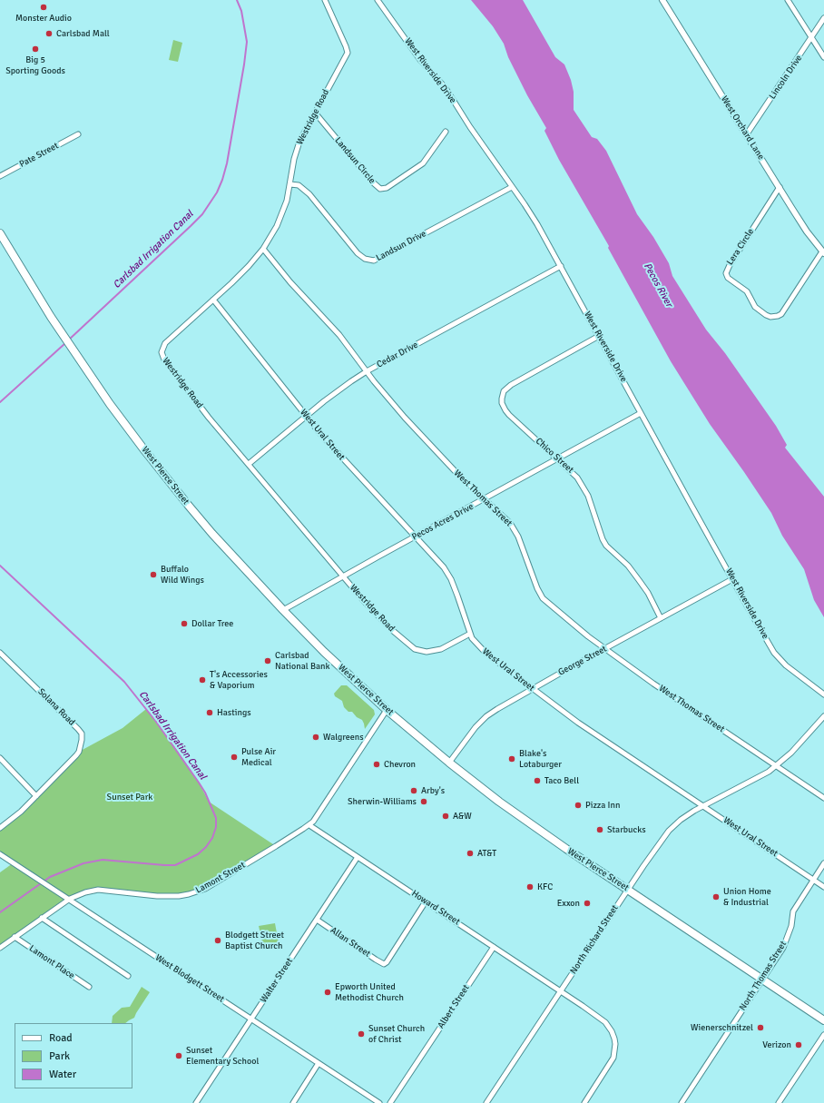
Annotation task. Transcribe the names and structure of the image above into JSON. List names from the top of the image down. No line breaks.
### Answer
{"streets":{"highway":["West Pierce Street"],"street":["West Riverside Drive","Lincoln Drive","Westridge Road","West Orchard Lane","Pate Street","Landsun Circle","Landsun Drive","Lera Circle","Cedar Drive","West Ural Street","Chico Street","West Thomas Street","Pecos Acres Drive","George Street","Solana Road","Lamont Street","Howard Street","North Richard Street","Allan Street","Lamont Place","North Thomas Street","West Blodgett Street","Walter Street","Albert Street"]},"crossings":[["West Riverside Drive","Landsun Drive"],["West Riverside Drive","Cedar Drive"],["West Riverside Drive","Chico Street"],["West Riverside Drive","Pecos Acres Drive"],["West Riverside Drive","George Street"],["Lincoln Drive","West Orchard Lane"],["Westridge Road","Landsun Circle"],["Westridge Road","Landsun Drive"],["Westridge Road","Cedar Drive"],["Westridge Road","West Ural Street"],["Westridge Road","West Thomas Street"],["Westridge Road","Pecos Acres Drive"],["West Orchard Lane","Lera Circle"],["Cedar Drive","West Ural Street"],["Cedar Drive","West Thomas Street"],["West Ural Street","Pecos Acres Drive"],["West Ural Street","George Street"],["West Ural Street","North Richard Street"],["West Ural Street","North Thomas Street"],["Chico Street","Pecos Acres Drive"],["Chico Street","George Street"],["West Pierce Street","Pecos Acres Drive"],["West Pierce Street","George Street"],["West Pierce Street","Lamont Street"],["West Pierce Street","North Richard Street"],["West Pierce Street","North Thomas Street"],["West Thomas Street","Pecos Acres Drive"],["West Thomas Street","George Street"],["West Thomas Street","North Richard Street"],["Lamont Street","Howard Street"],["Lamont Street","Lamont Place"],["Lamont Street","West Blodgett Street"],["Howard Street","North Richard Street"],["Howard Street","Allan Street"],["Howard Street","Walter Street"],["Howard Street","Albert Street"],["Allan Street","Walter Street"],["West Blodgett Street","Walter Street"]],"water":["Carlsbad Irrigation Canal","Pecos River"],"parks":["Sunset Park"],"places":["Monster Audio","Carlsbad Mall","Big 5 Sporting Goods","Buffalo Wild Wings","Dollar Tree","Carlsbad National Bank","T's Accessories & Vaporium","Hastings","Walgreens","Pulse Air Medical","Blake's Lotaburger","Chevron","Taco Bell","Arby's","Sherwin-Williams","Pizza Inn","A&W","Starbucks","AT&T","KFC","Union Home & Industrial","Exxon","Blodgett Street Baptist Church","Epworth United Methodist Church","Wienerschnitzel","Sunset Church of Christ","Verizon","Sunset Elementary School"],"legend":["Road","Park","Water"]}
